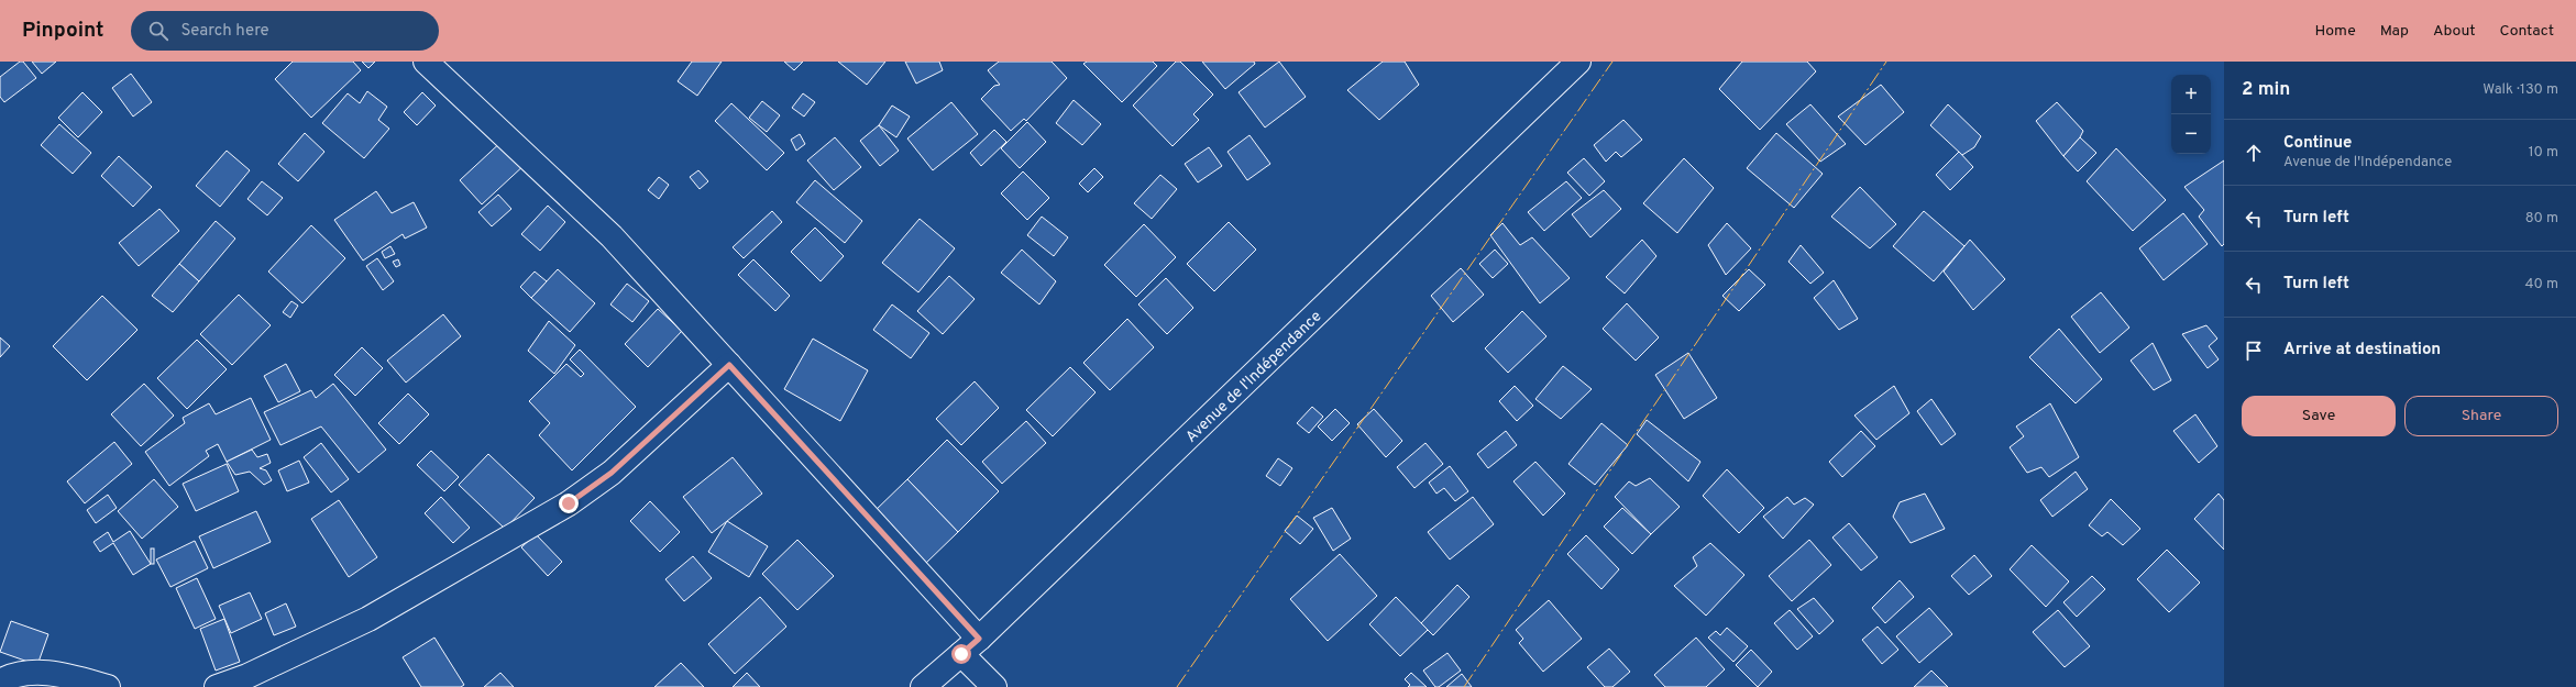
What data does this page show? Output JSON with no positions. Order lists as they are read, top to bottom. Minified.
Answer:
{"streets":{"street":["Avenue de l'Indépendance"]},"page":{"header":"Pinpoint","search":"Search here","nav":["Home","Map","About","Contact"],"heading":["2 min","Walk · 130 m"],"map_buttons":["+","−"],"list":[["Continue","Avenue de l'Indépendance","10 m"],["Turn left","80 m"],["Turn left","40 m"],"Arrive at destination"],"buttons":["Save","Share"]}}
